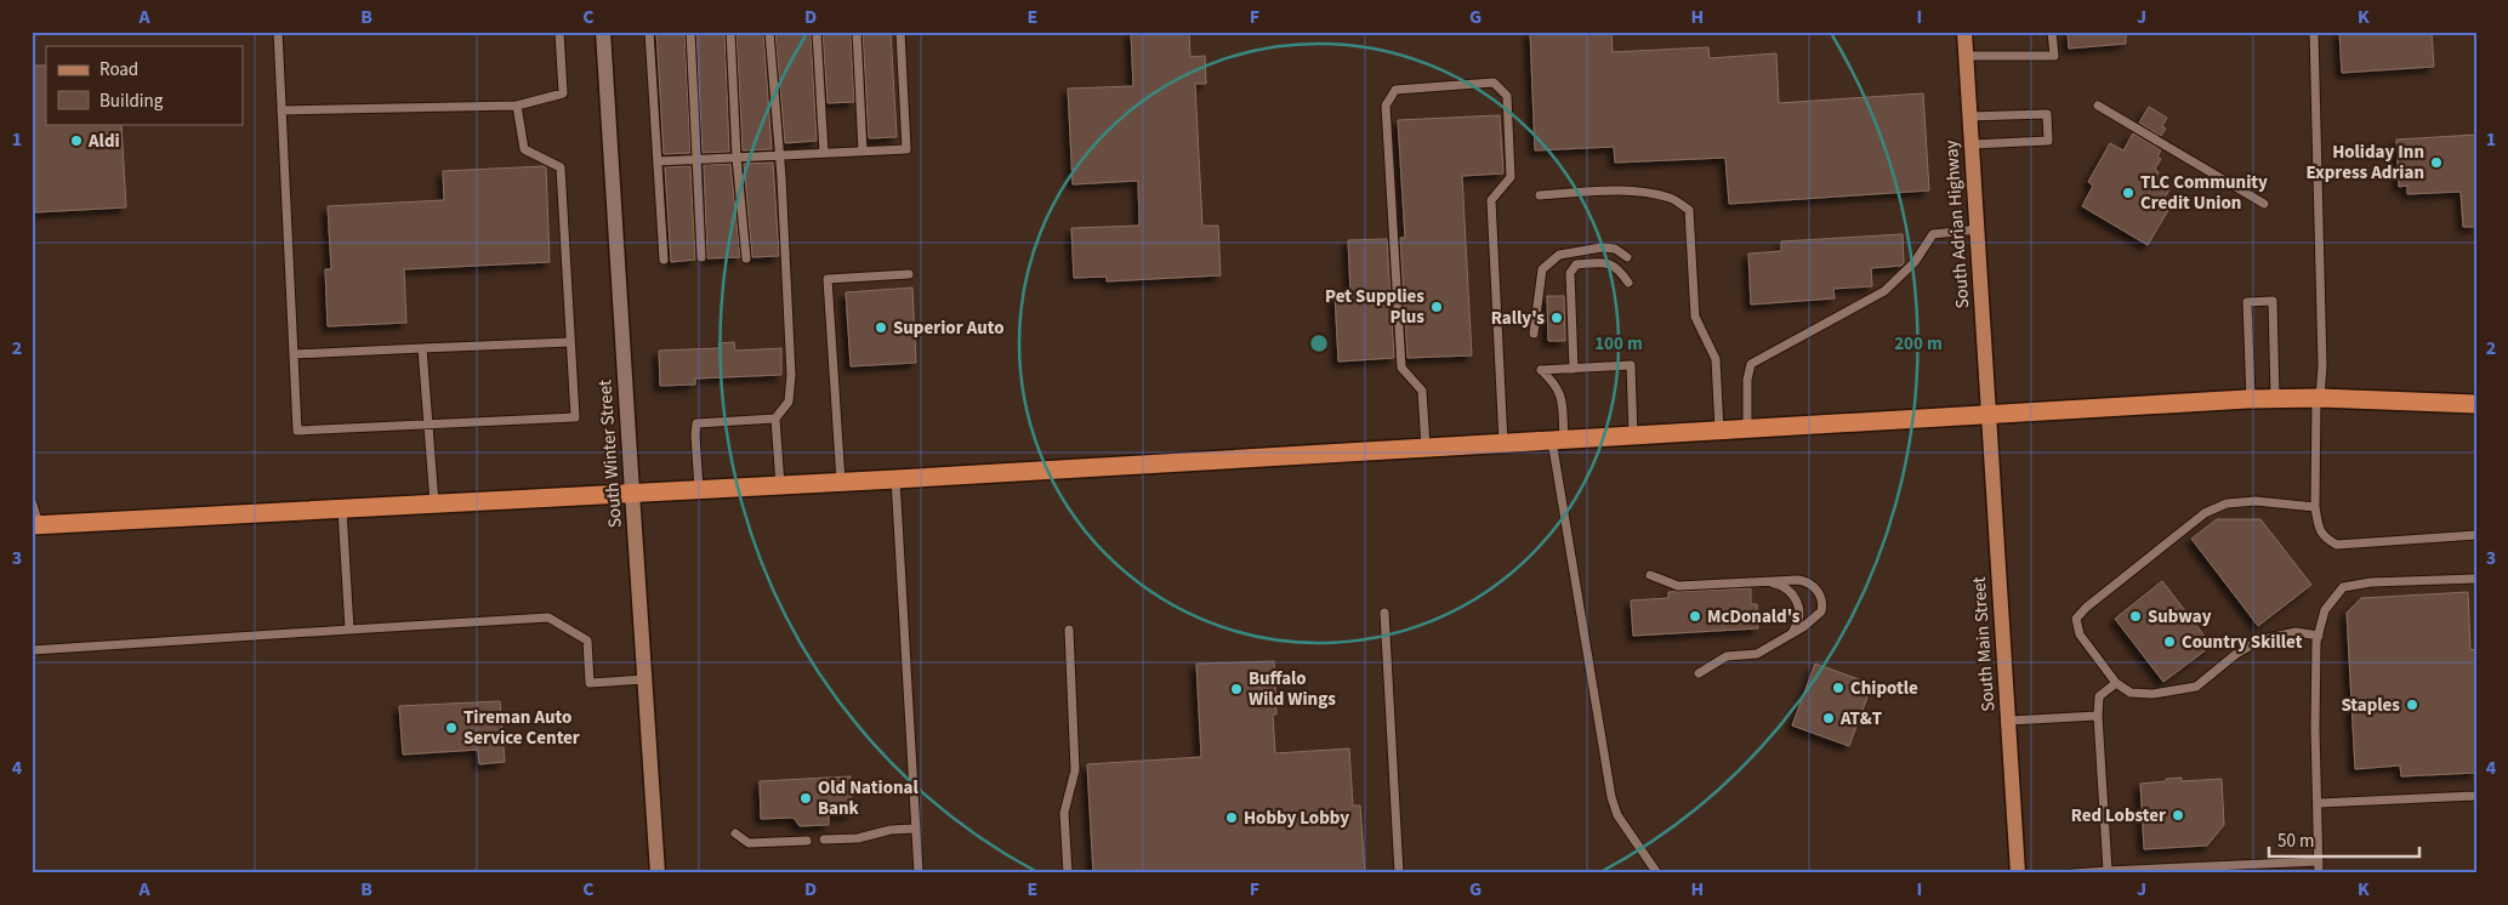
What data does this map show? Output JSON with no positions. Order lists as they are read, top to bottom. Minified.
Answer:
{"streets":{"main road":["South Adrian Highway","South Main Street"],"street":["South Winter Street"]},"crossings":[["South Adrian Highway","South Main Street"]],"places":["Aldi","Holiday Inn Express Adrian","TLC Community Credit Union","Pet Supplies Plus","Rally's","Superior Auto","McDonald's","Subway","Country Skillet","Chipotle","Buffalo Wild Wings","Staples","AT&T","Tireman Auto Service Center","Old National Bank","Red Lobster","Hobby Lobby"],"legend":["Road","Building"],"scale_bar":"50 m","grid":{"columns":["A","B","C","D","E","F","G","H","I","J","K"],"rows":["1","2","3","4"]},"rings":["100 m","200 m"]}
